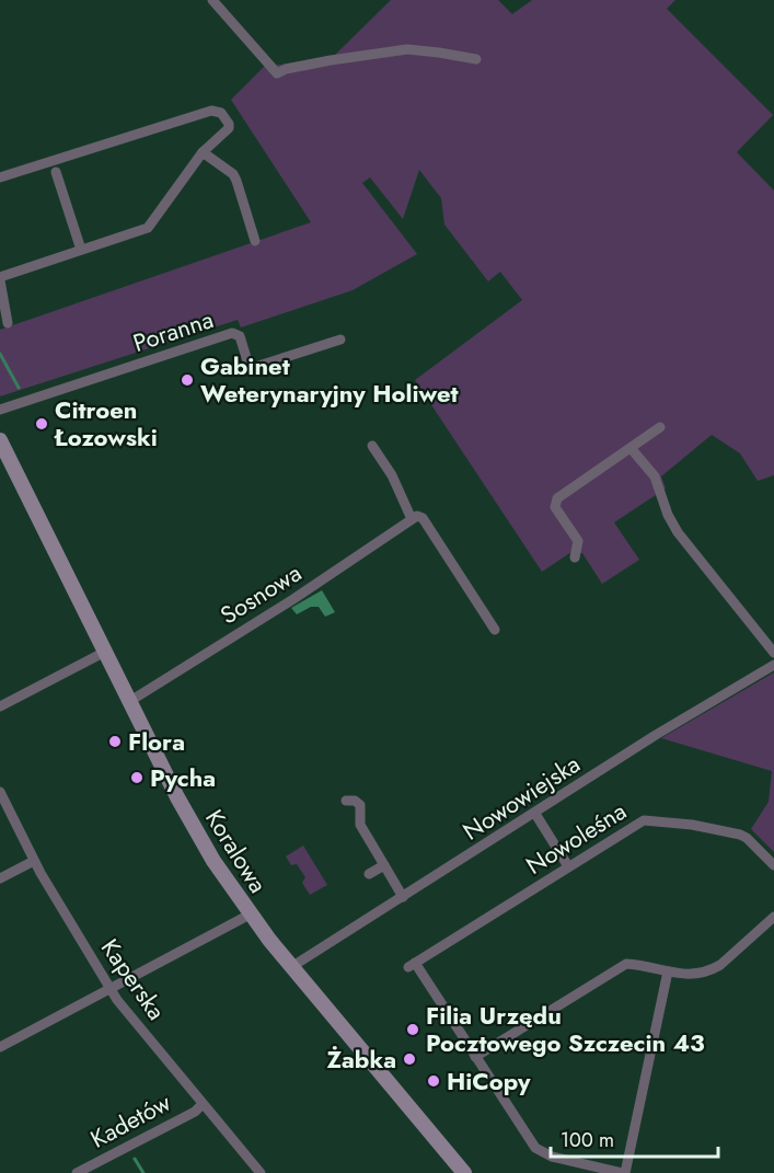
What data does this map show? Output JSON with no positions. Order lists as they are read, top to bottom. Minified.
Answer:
{"streets":{"street":["Poranna","Sosnowa","Nowowiejska","Nowoleśna","Koralowa","Kaperska","Kadetów"]},"crossings":[["Sosnowa","Koralowa"],["Nowowiejska","Koralowa"],["Kaperska","Kadetów"]],"places":["Gabinet Weterynaryjny Holiwet","Citroen Łozowski","Flora","Pycha","Filia Urzędu Pocztowego Szczecin 43","Żabka","HiCopy"],"scale_bar":"100 m"}
